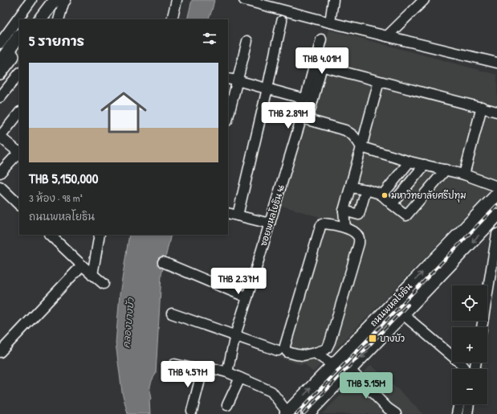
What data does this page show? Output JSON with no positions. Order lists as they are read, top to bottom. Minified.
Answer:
{"streets":{"main road":["ถนนพหลโยธิน"],"street":["ซอยพหลโยธิน 46"]},"water":["คลองบางบัว"],"places":{"other":["มหาวิทยาลัยศรีปทุม"],"transit":["บางบัว"]},"page":{"heading":"5 รายการ","price":["THB 4.01M","THB 2.89M","THB 2.37M","THB 4.57M","THB 5.15M"],"list":[{"name":"THB 5,150,000","note":"3 ห้อง · 98 m² · ถนนพหลโยธิน"}],"map_buttons":["+","−"]}}
